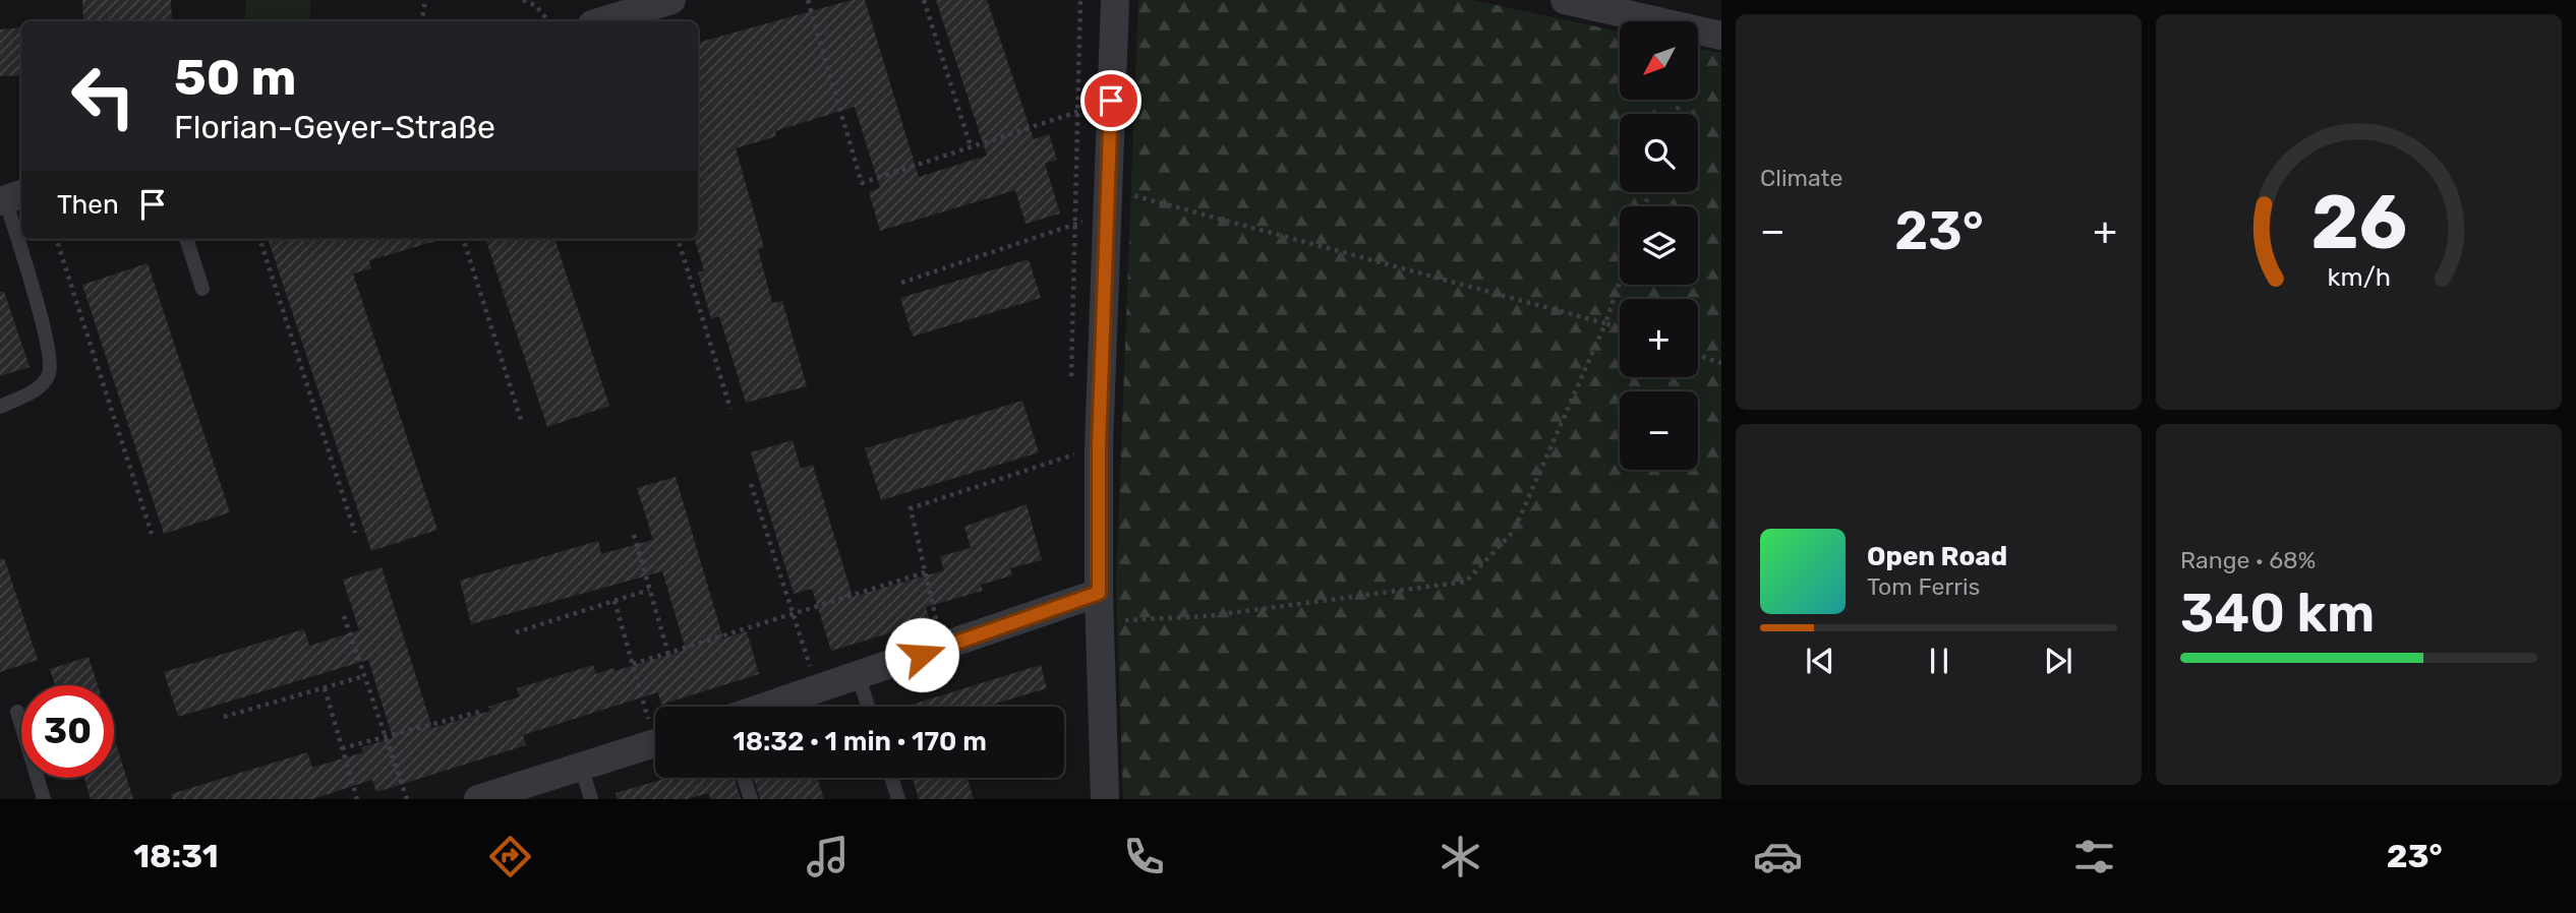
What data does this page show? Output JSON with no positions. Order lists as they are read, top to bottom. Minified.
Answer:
{"north":"bottom left","page":{"tile":["Climate",["Range · 68%","340 km"]],"map_buttons":["+","−"],"turn":["50 m","Florian-Geyer-Straße"],"then":"Then","heat":["−","23°","+"],"song":["Open Road","Tom Ferris"],"limit":"30","trip":"18:32 · 1 min · 170 m","tabs":["18:31","23°"],"gauge":["26","km/h"]}}
